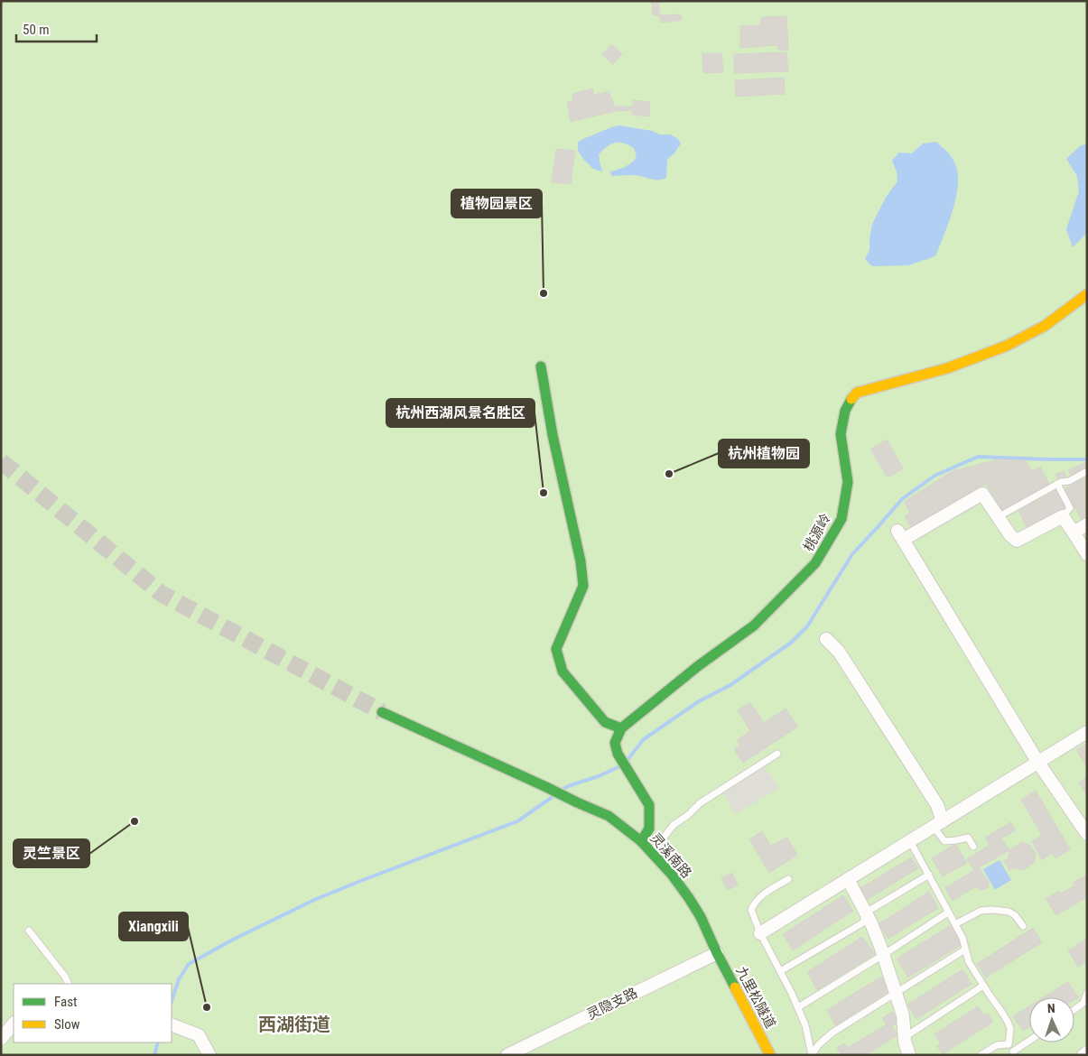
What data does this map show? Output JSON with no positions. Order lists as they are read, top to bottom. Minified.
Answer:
{"streets":{"street":["桃源岭","灵溪南路","九里松隧道","灵隐支路"]},"crossings":[["灵溪南路","九里松隧道"],["灵溪南路","灵隐支路"],["九里松隧道","灵隐支路"]],"districts":["西湖街道"],"places":["植物园景区","杭州植物园","杭州西湖风景名胜区","灵竺景区","Xiangxili"],"legend":["Fast","Slow"],"scale_bar":"50 m","north":"top"}
